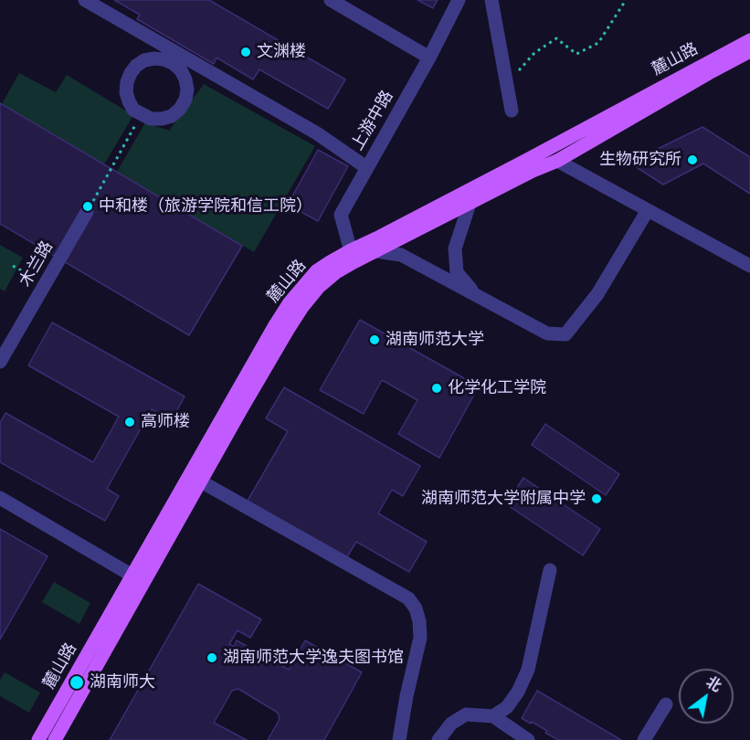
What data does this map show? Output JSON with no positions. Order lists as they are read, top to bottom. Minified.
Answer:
{"streets":{"main road":["麓山路"],"lane":["上游中路","木兰路"]},"crossings":[["麓山路","上游中路"]],"places":["文渊楼","生物研究所","中和楼（旅游学院和信工院）","湖南师范大学","化学化工学院","高师楼","湖南师范大学附属中学","湖南师范大学逸夫图书馆","湖南师大"],"north":"top right"}
